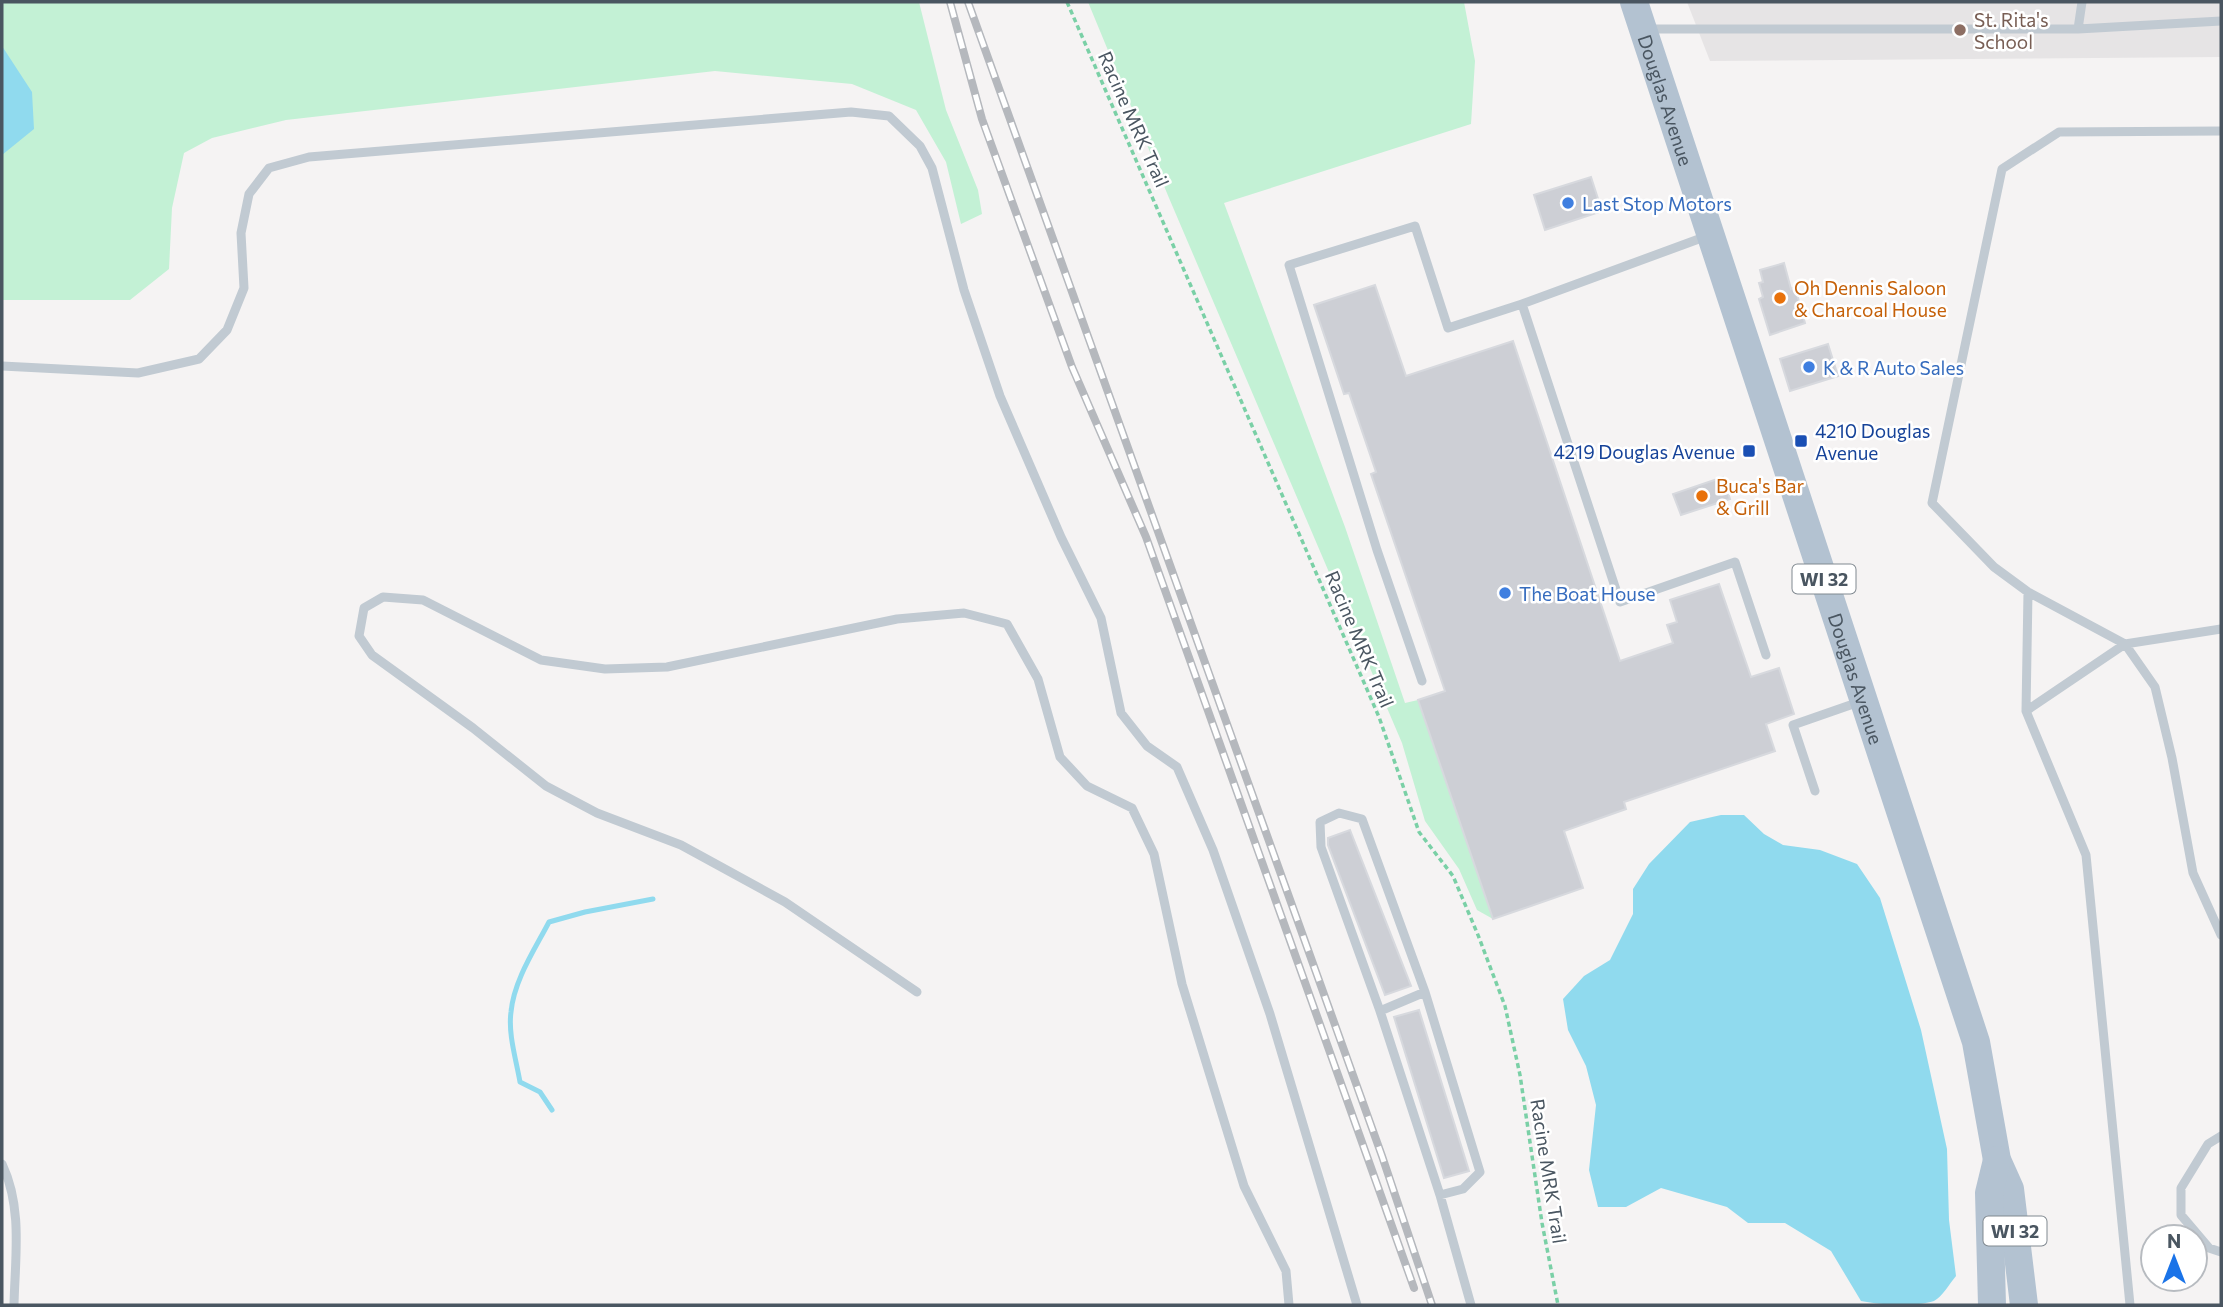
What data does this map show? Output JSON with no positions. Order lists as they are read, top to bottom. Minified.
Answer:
{"streets":{"main road":["Douglas Avenue","WI 32"],"path":["Racine MRK Trail"]},"places":{"other":["St. Rita's School","Last Stop Motors","Oh Dennis Saloon & Charcoal House","K & R Auto Sales","Buca's Bar & Grill","The Boat House"],"transit":["4210 Douglas Avenue","4219 Douglas Avenue"]},"north":"top"}
